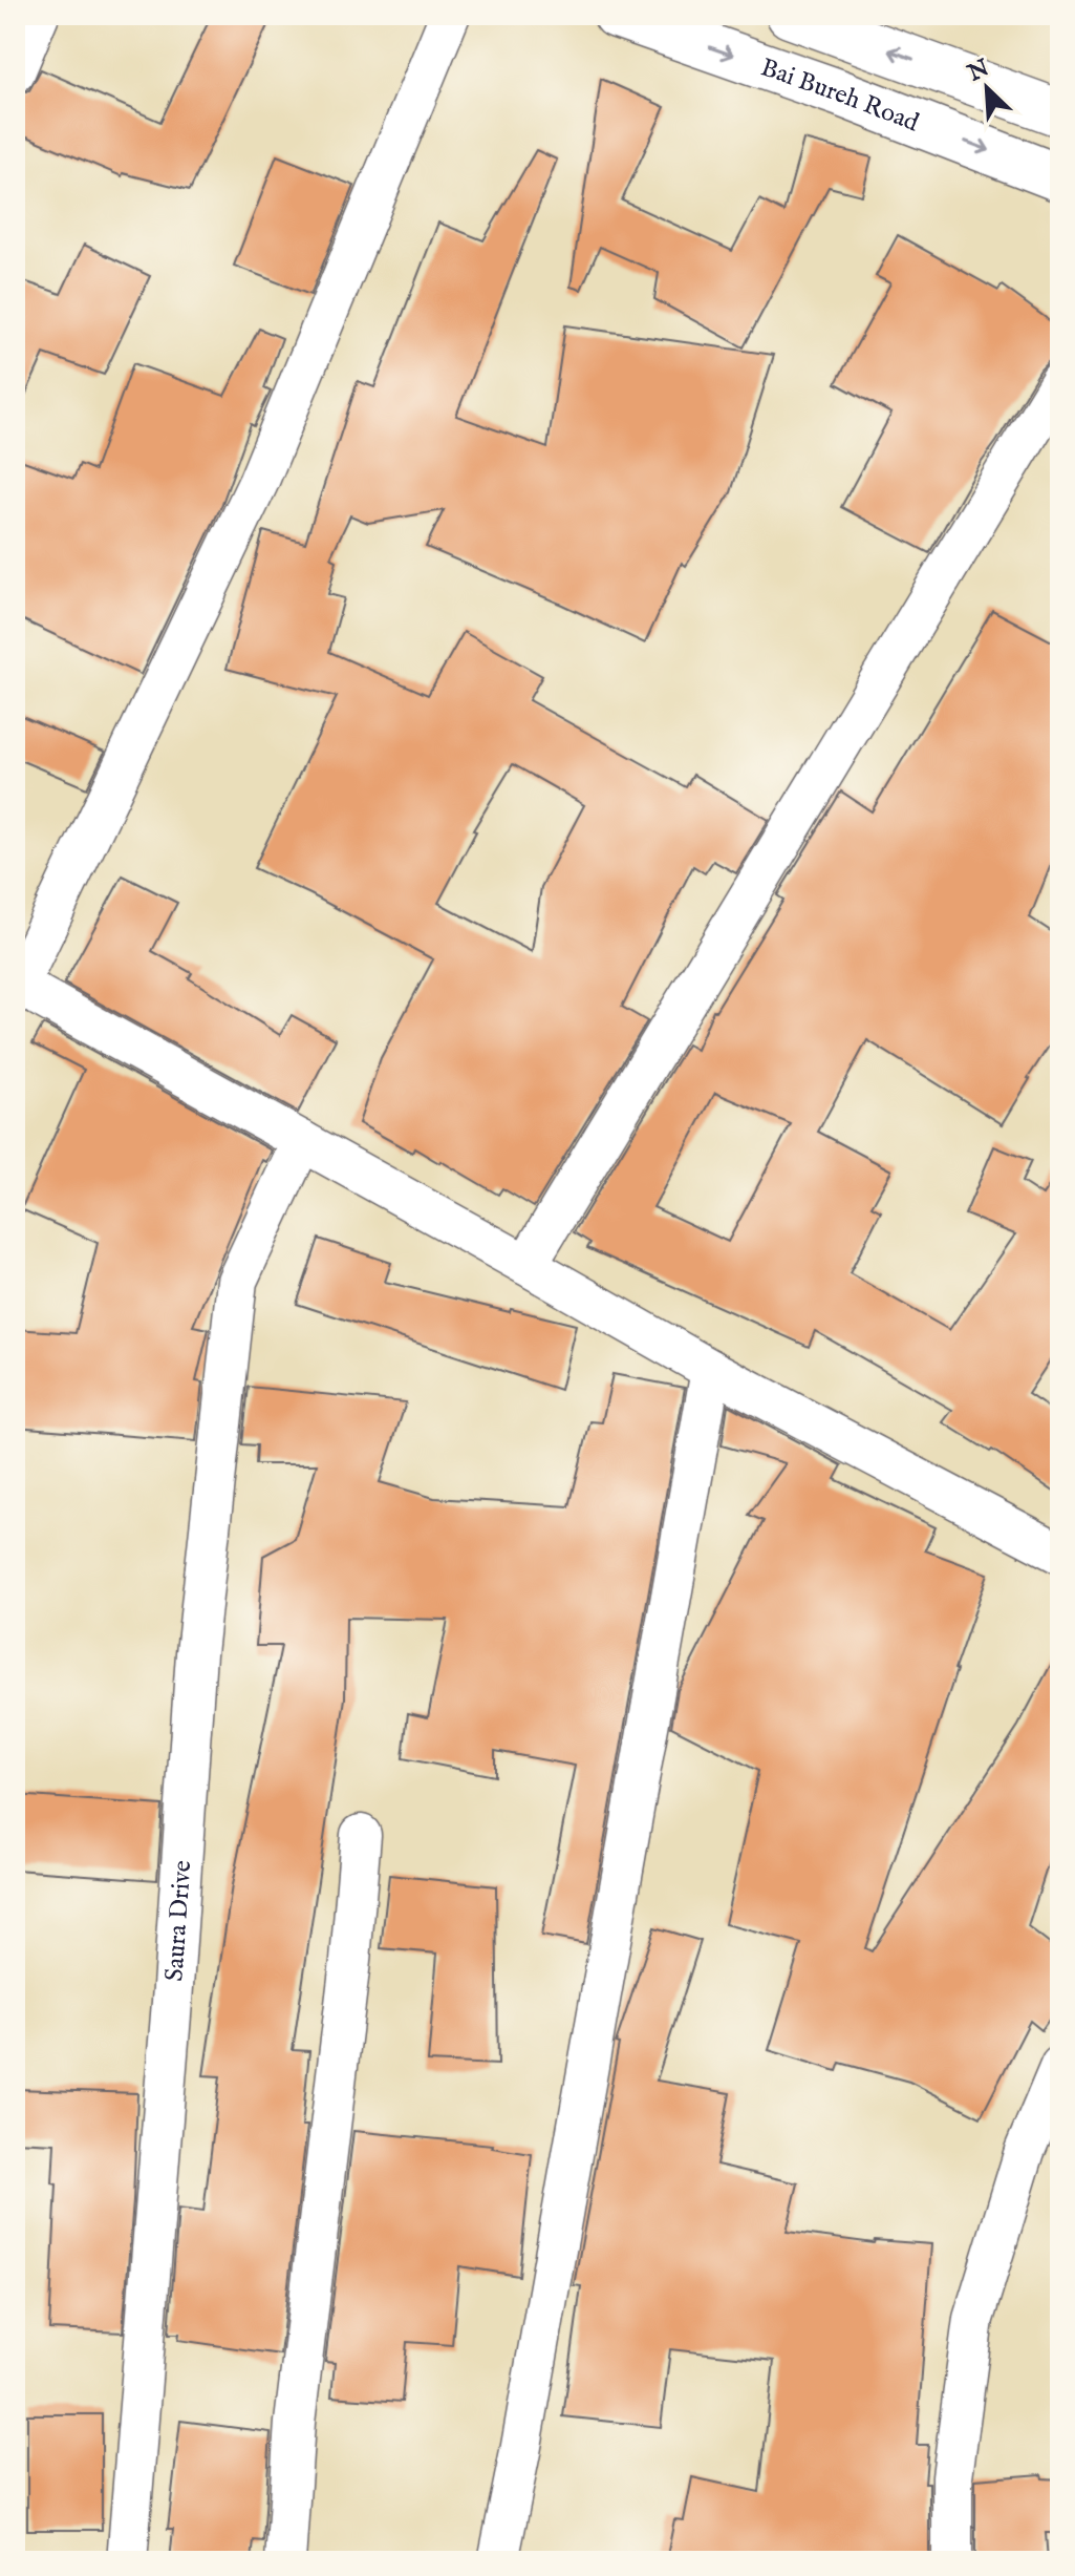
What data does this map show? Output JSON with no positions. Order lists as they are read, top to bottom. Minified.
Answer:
{"streets":{"highway":["Bai Bureh Road"],"street":["Saura Drive"]},"north":"top left"}
